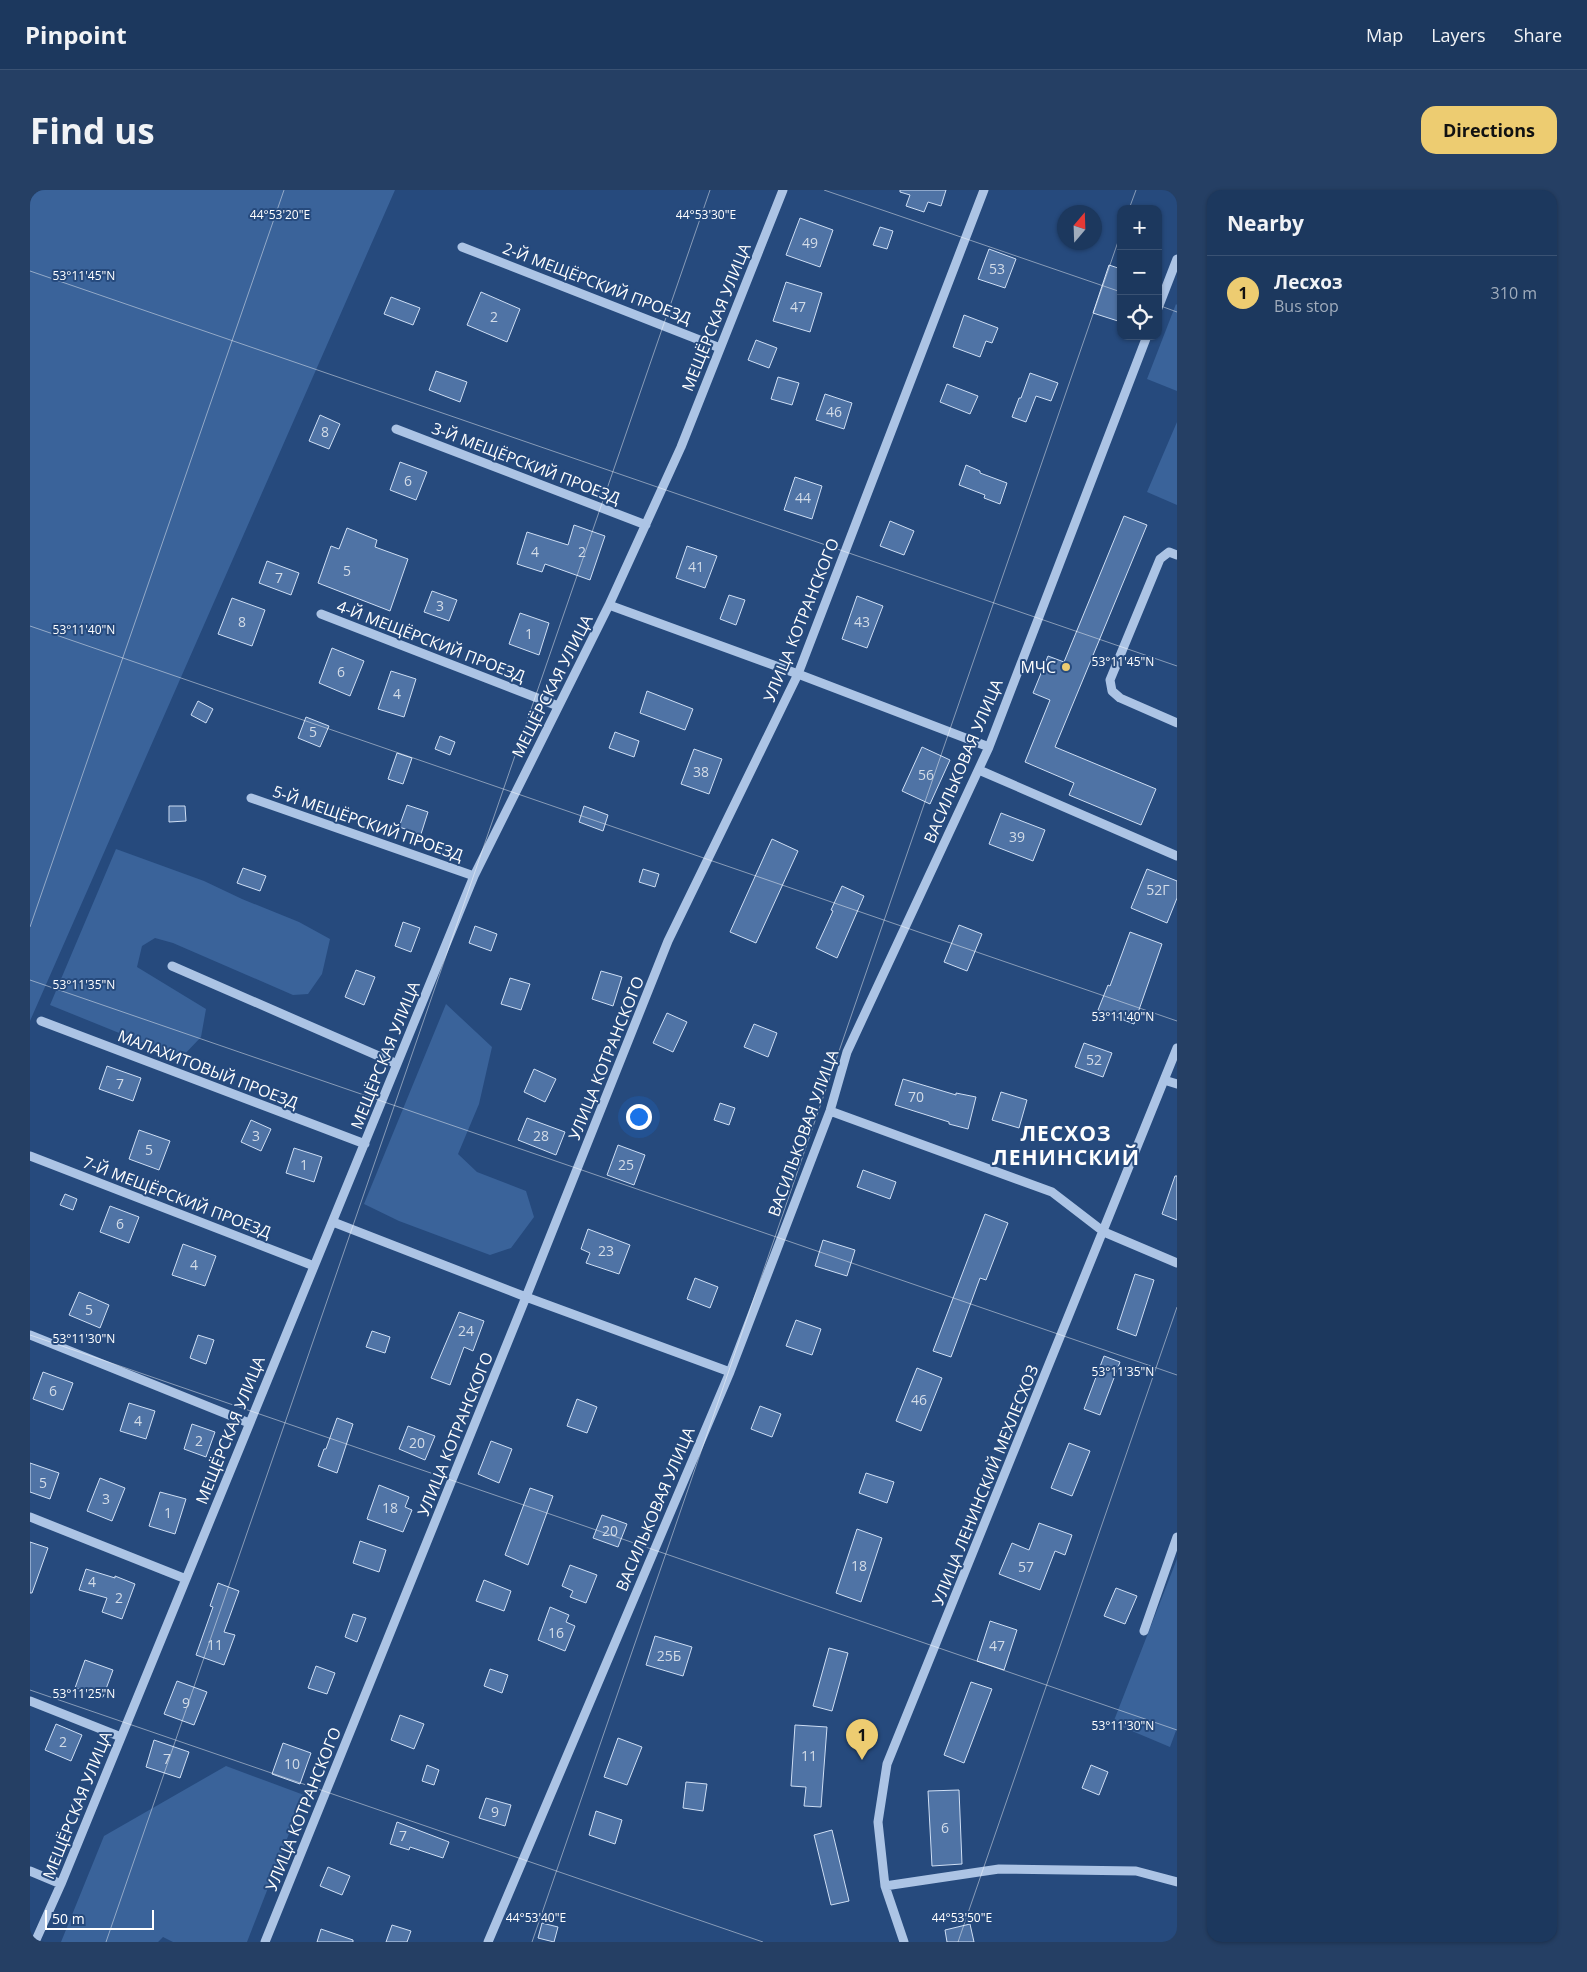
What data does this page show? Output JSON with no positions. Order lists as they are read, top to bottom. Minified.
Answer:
{"streets":{"street":["2-Й МЕЩЁРСКИЙ ПРОЕЗД","МЕЩЁРСКАЯ УЛИЦА","3-Й МЕЩЁРСКИЙ ПРОЕЗД","УЛИЦА КОТРАНСКОГО","4-Й МЕЩЁРСКИЙ ПРОЕЗД","ВАСИЛЬКОВАЯ УЛИЦА","5-Й МЕЩЁРСКИЙ ПРОЕЗД","МАЛАХИТОВЫЙ ПРОЕЗД","7-Й МЕЩЁРСКИЙ ПРОЕЗД","УЛИЦА ЛЕНИНСКИЙ МЕХЛЕСХОЗ"]},"crossings":[["2-Й МЕЩЁРСКИЙ ПРОЕЗД","МЕЩЁРСКАЯ УЛИЦА"],["МЕЩЁРСКАЯ УЛИЦА","3-Й МЕЩЁРСКИЙ ПРОЕЗД"],["МЕЩЁРСКАЯ УЛИЦА","4-Й МЕЩЁРСКИЙ ПРОЕЗД"],["МЕЩЁРСКАЯ УЛИЦА","5-Й МЕЩЁРСКИЙ ПРОЕЗД"],["МЕЩЁРСКАЯ УЛИЦА","МАЛАХИТОВЫЙ ПРОЕЗД"],["МЕЩЁРСКАЯ УЛИЦА","7-Й МЕЩЁРСКИЙ ПРОЕЗД"]],"districts":["ЛЕСХОЗ ЛЕНИНСКИЙ"],"places":["МЧС"],"house_numbers":["49","53","47","2","46","8","6","44","4","2","41","5","7","3","8","43","1","6","4","5","38","56","39","52Г","52","7","70","3","28","5","1","25","6","23","4","5","24","6","46","4","2","20","5","3","18","1","20","18","57","4","2","16","11","47","25Б","9","2","11","7","10","9","6","7"],"scale_bar":"50 m","north":"top","page":{"header":"Pinpoint","nav":["Map","Layers","Share"],"buttons":"Directions","title":"Find us","heading":"Nearby","map_buttons":["+","−"],"list":[{"mark":"1","name":"Лесхоз","note":"Bus stop","value":"310 m"}],"pins":"1","scale":"50 m"},"coordinates":["44°53'30\"E","44°53'20\"E","53°11'45\"N","53°11'40\"N","53°11'35\"N","53°11'30\"N","53°11'25\"N","44°53'40\"E","44°53'50\"E"]}
